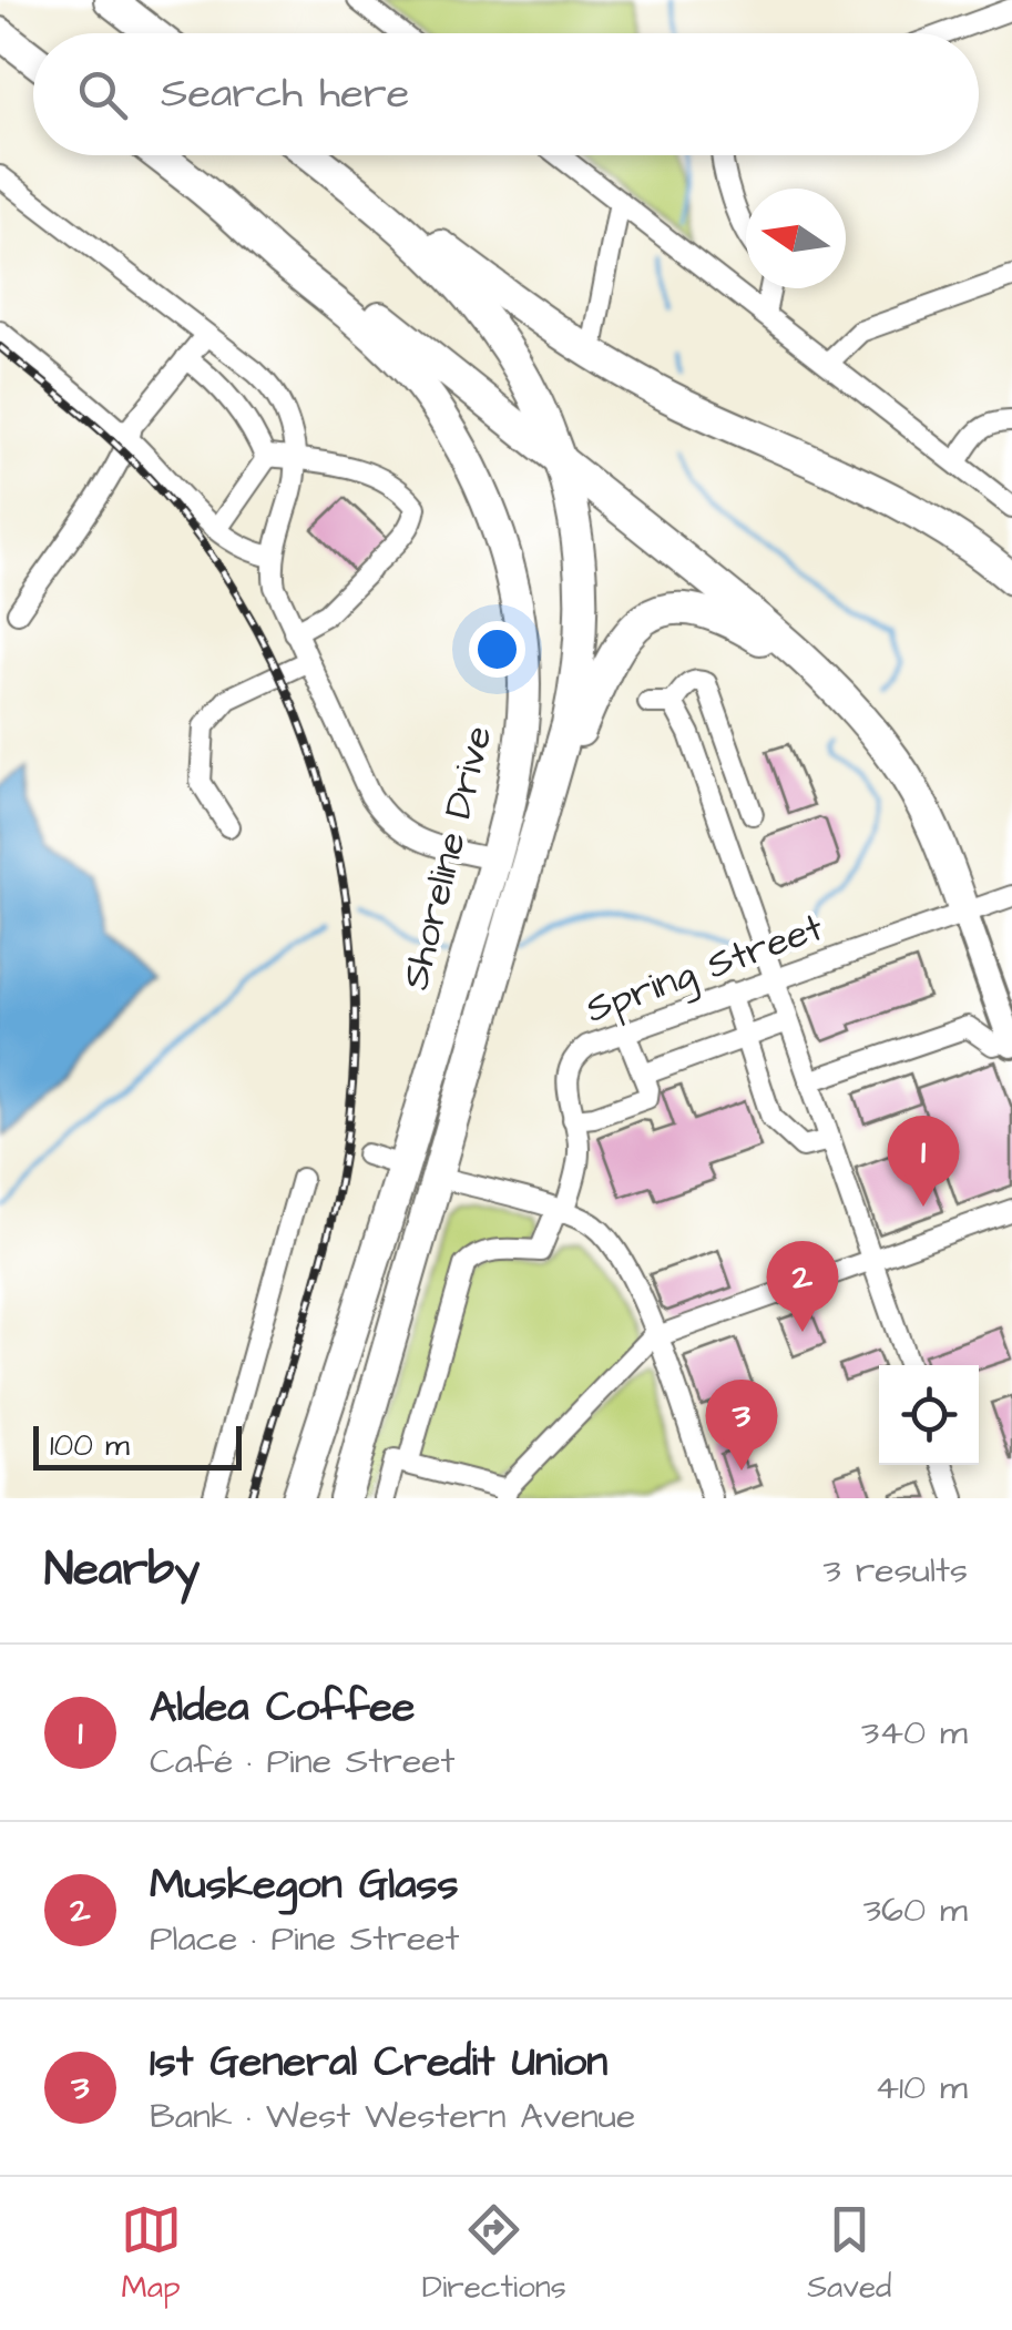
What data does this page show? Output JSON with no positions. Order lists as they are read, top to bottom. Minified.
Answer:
{"streets":{"highway":["Shoreline Drive"],"street":["Spring Street"]},"scale_bar":"100 m","north":"left","page":{"search":"Search here","pins":["1","2","3"],"scale":"100 m","heading":["Nearby","3 results"],"list":[{"mark":"1","name":"Aldea Coffee","note":"Café · Pine Street","value":"340 m"},{"mark":"2","name":"Muskegon Glass","note":"Place · Pine Street","value":"360 m"},{"mark":"3","name":"1st General Credit Union","note":"Bank · West Western Avenue","value":"410 m"}],"nav":["Map","Directions","Saved"]}}
